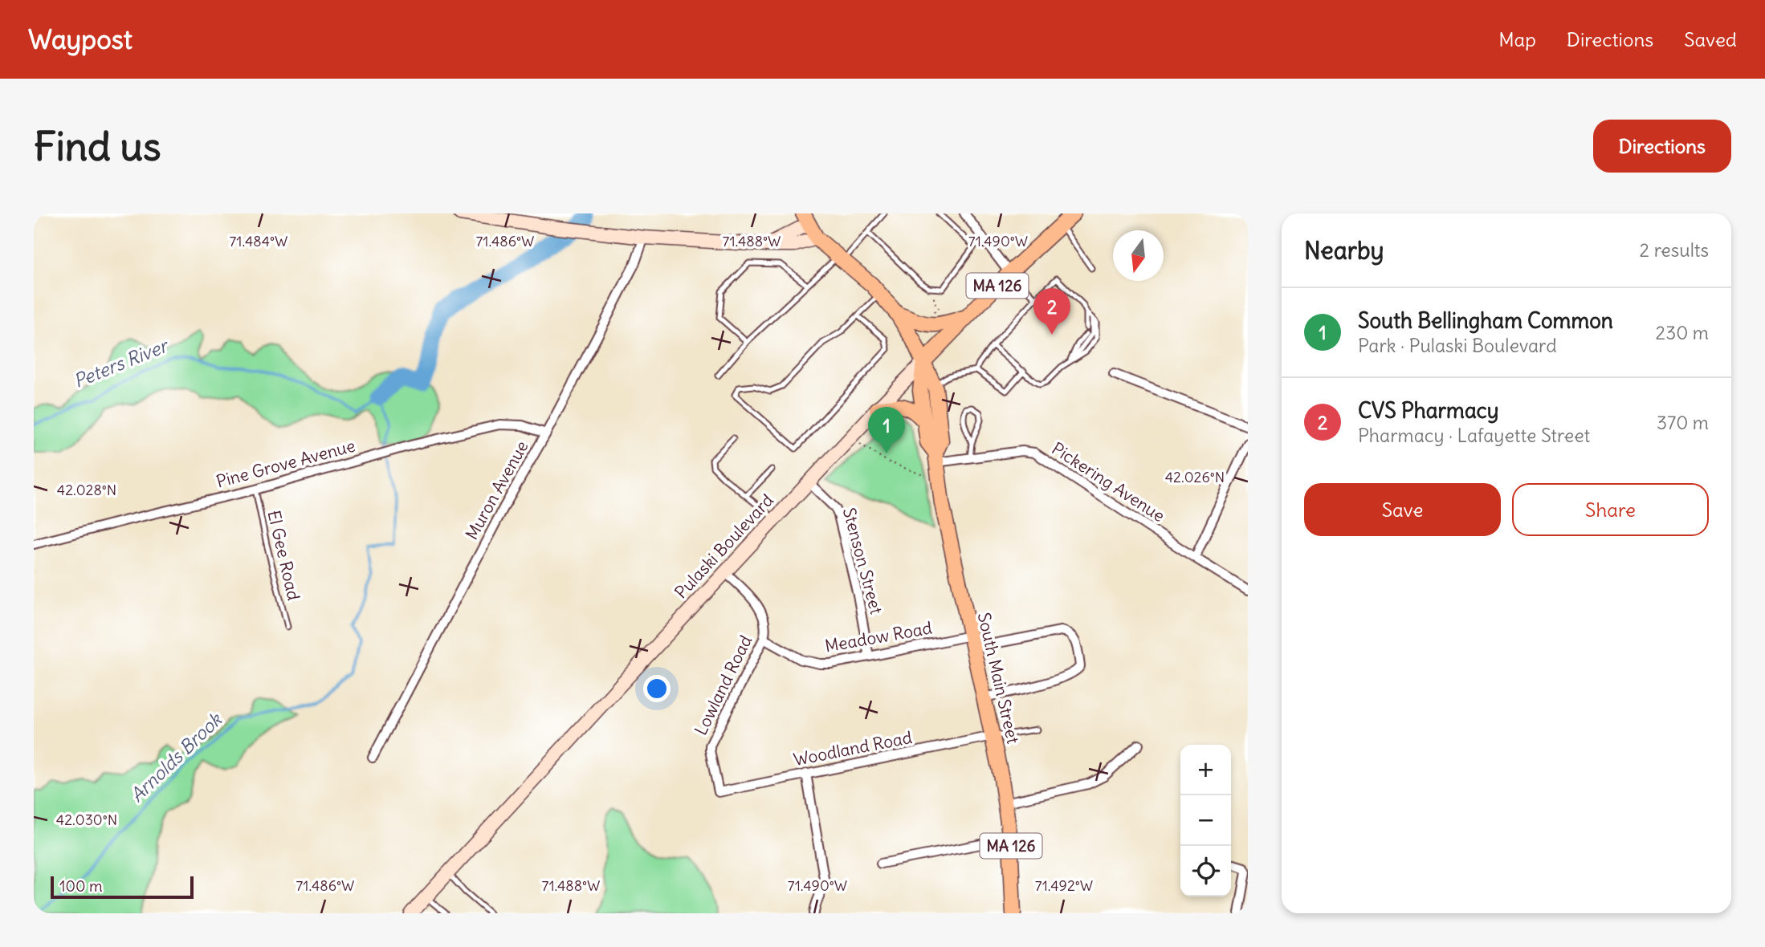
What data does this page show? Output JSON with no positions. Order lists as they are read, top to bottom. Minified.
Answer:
{"streets":{"main road":["MA 126","Pulaski Boulevard","South Main Street"],"street":["Pine Grove Avenue","Pickering Avenue","Muron Avenue","Stenson Street","Meadow Road","Lowland Road","Woodland Road"],"lane":["El Gee Road"]},"crossings":[["Pine Grove Avenue","Muron Avenue"],["Pine Grove Avenue","El Gee Road"],["Pickering Avenue","South Main Street"],["Pulaski Boulevard","Stenson Street"],["Pulaski Boulevard","South Main Street"],["Pulaski Boulevard","Lowland Road"],["Stenson Street","Meadow Road"],["Meadow Road","South Main Street"],["Meadow Road","Lowland Road"],["South Main Street","Woodland Road"],["Lowland Road","Woodland Road"]],"water":["Peters River","Arnolds Brook"],"scale_bar":"100 m","north":"bottom","page":{"header":"Waypost","nav":["Map","Directions","Saved"],"buttons":["Directions",["Save","Share"]],"title":"Find us","heading":["Nearby","2 results"],"list":[{"mark":"1","name":"South Bellingham Common","note":"Park · Pulaski Boulevard","value":"230 m"},{"mark":"2","name":"CVS Pharmacy","note":"Pharmacy · Lafayette Street","value":"370 m"}],"pins":["2","1"],"map_buttons":["+","−"],"scale":"100 m"},"coordinates":["71.484°W","71.486°W","71.488°W","71.490°W","42.026°N","42.028°N","42.030°N","71.492°W"]}
